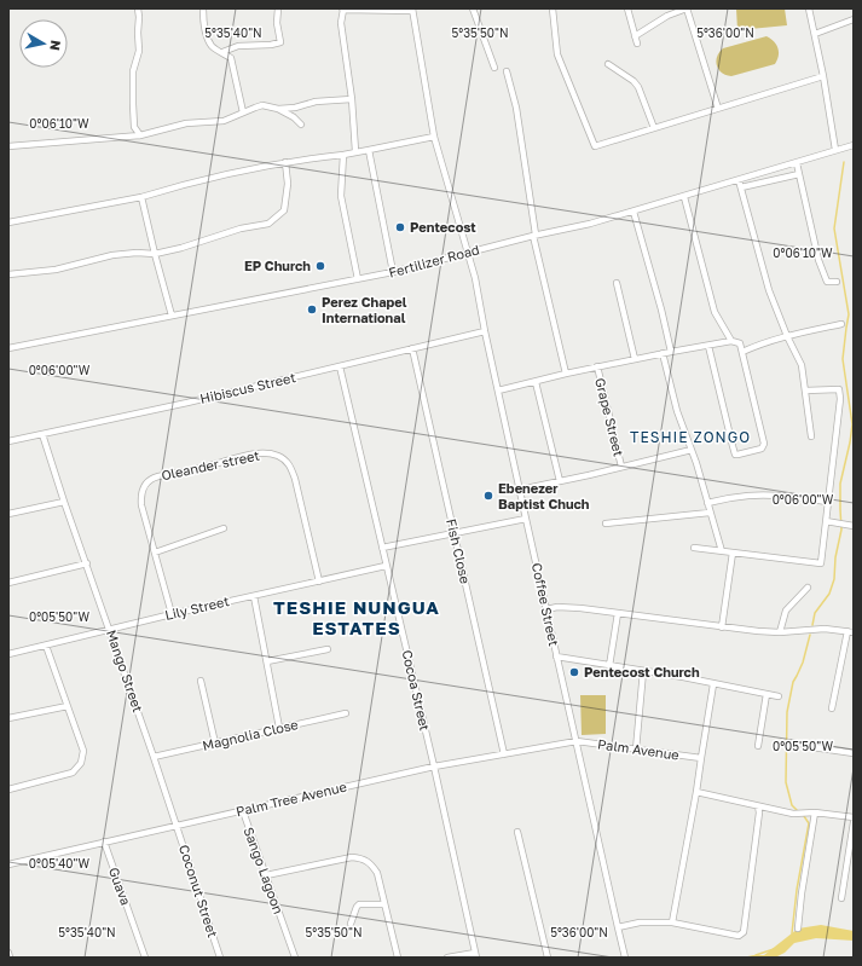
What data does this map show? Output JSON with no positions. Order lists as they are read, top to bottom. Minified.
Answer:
{"streets":{"street":["Fertilizer Road","Hibiscus Street","Grape Street","Oleander street","Fish Close","Coffee Street","Lily Street","Mango Street","Cocoa Street","Magnolia Close","Palm Avenue","Palm Tree Avenue","Sango Lagoon","Guava","Coconut Street"]},"crossings":[["Fertilizer Road","Coffee Street"],["Hibiscus Street","Fish Close"],["Hibiscus Street","Coffee Street"],["Hibiscus Street","Mango Street"],["Hibiscus Street","Cocoa Street"],["Oleander street","Lily Street"],["Fish Close","Palm Tree Avenue"],["Coffee Street","Palm Avenue"],["Coffee Street","Palm Tree Avenue"],["Lily Street","Mango Street"],["Lily Street","Cocoa Street"],["Mango Street","Magnolia Close"],["Mango Street","Palm Tree Avenue"],["Mango Street","Coconut Street"],["Cocoa Street","Palm Tree Avenue"],["Palm Avenue","Palm Tree Avenue"],["Palm Tree Avenue","Sango Lagoon"],["Palm Tree Avenue","Guava"],["Palm Tree Avenue","Coconut Street"]],"districts":["TESHIE ZONGO","TESHIE NUNGUA ESTATES"],"places":["Pentecost","EP Church","Perez Chapel International","Ebenezer Baptist Chuch","Pentecost Church"],"north":"right","coordinates":["5°35'40\"N","5°35'50\"N","5°36'00\"N","0°06'10\"W","0°06'00\"W","0°05'50\"W","0°05'40\"W"]}
